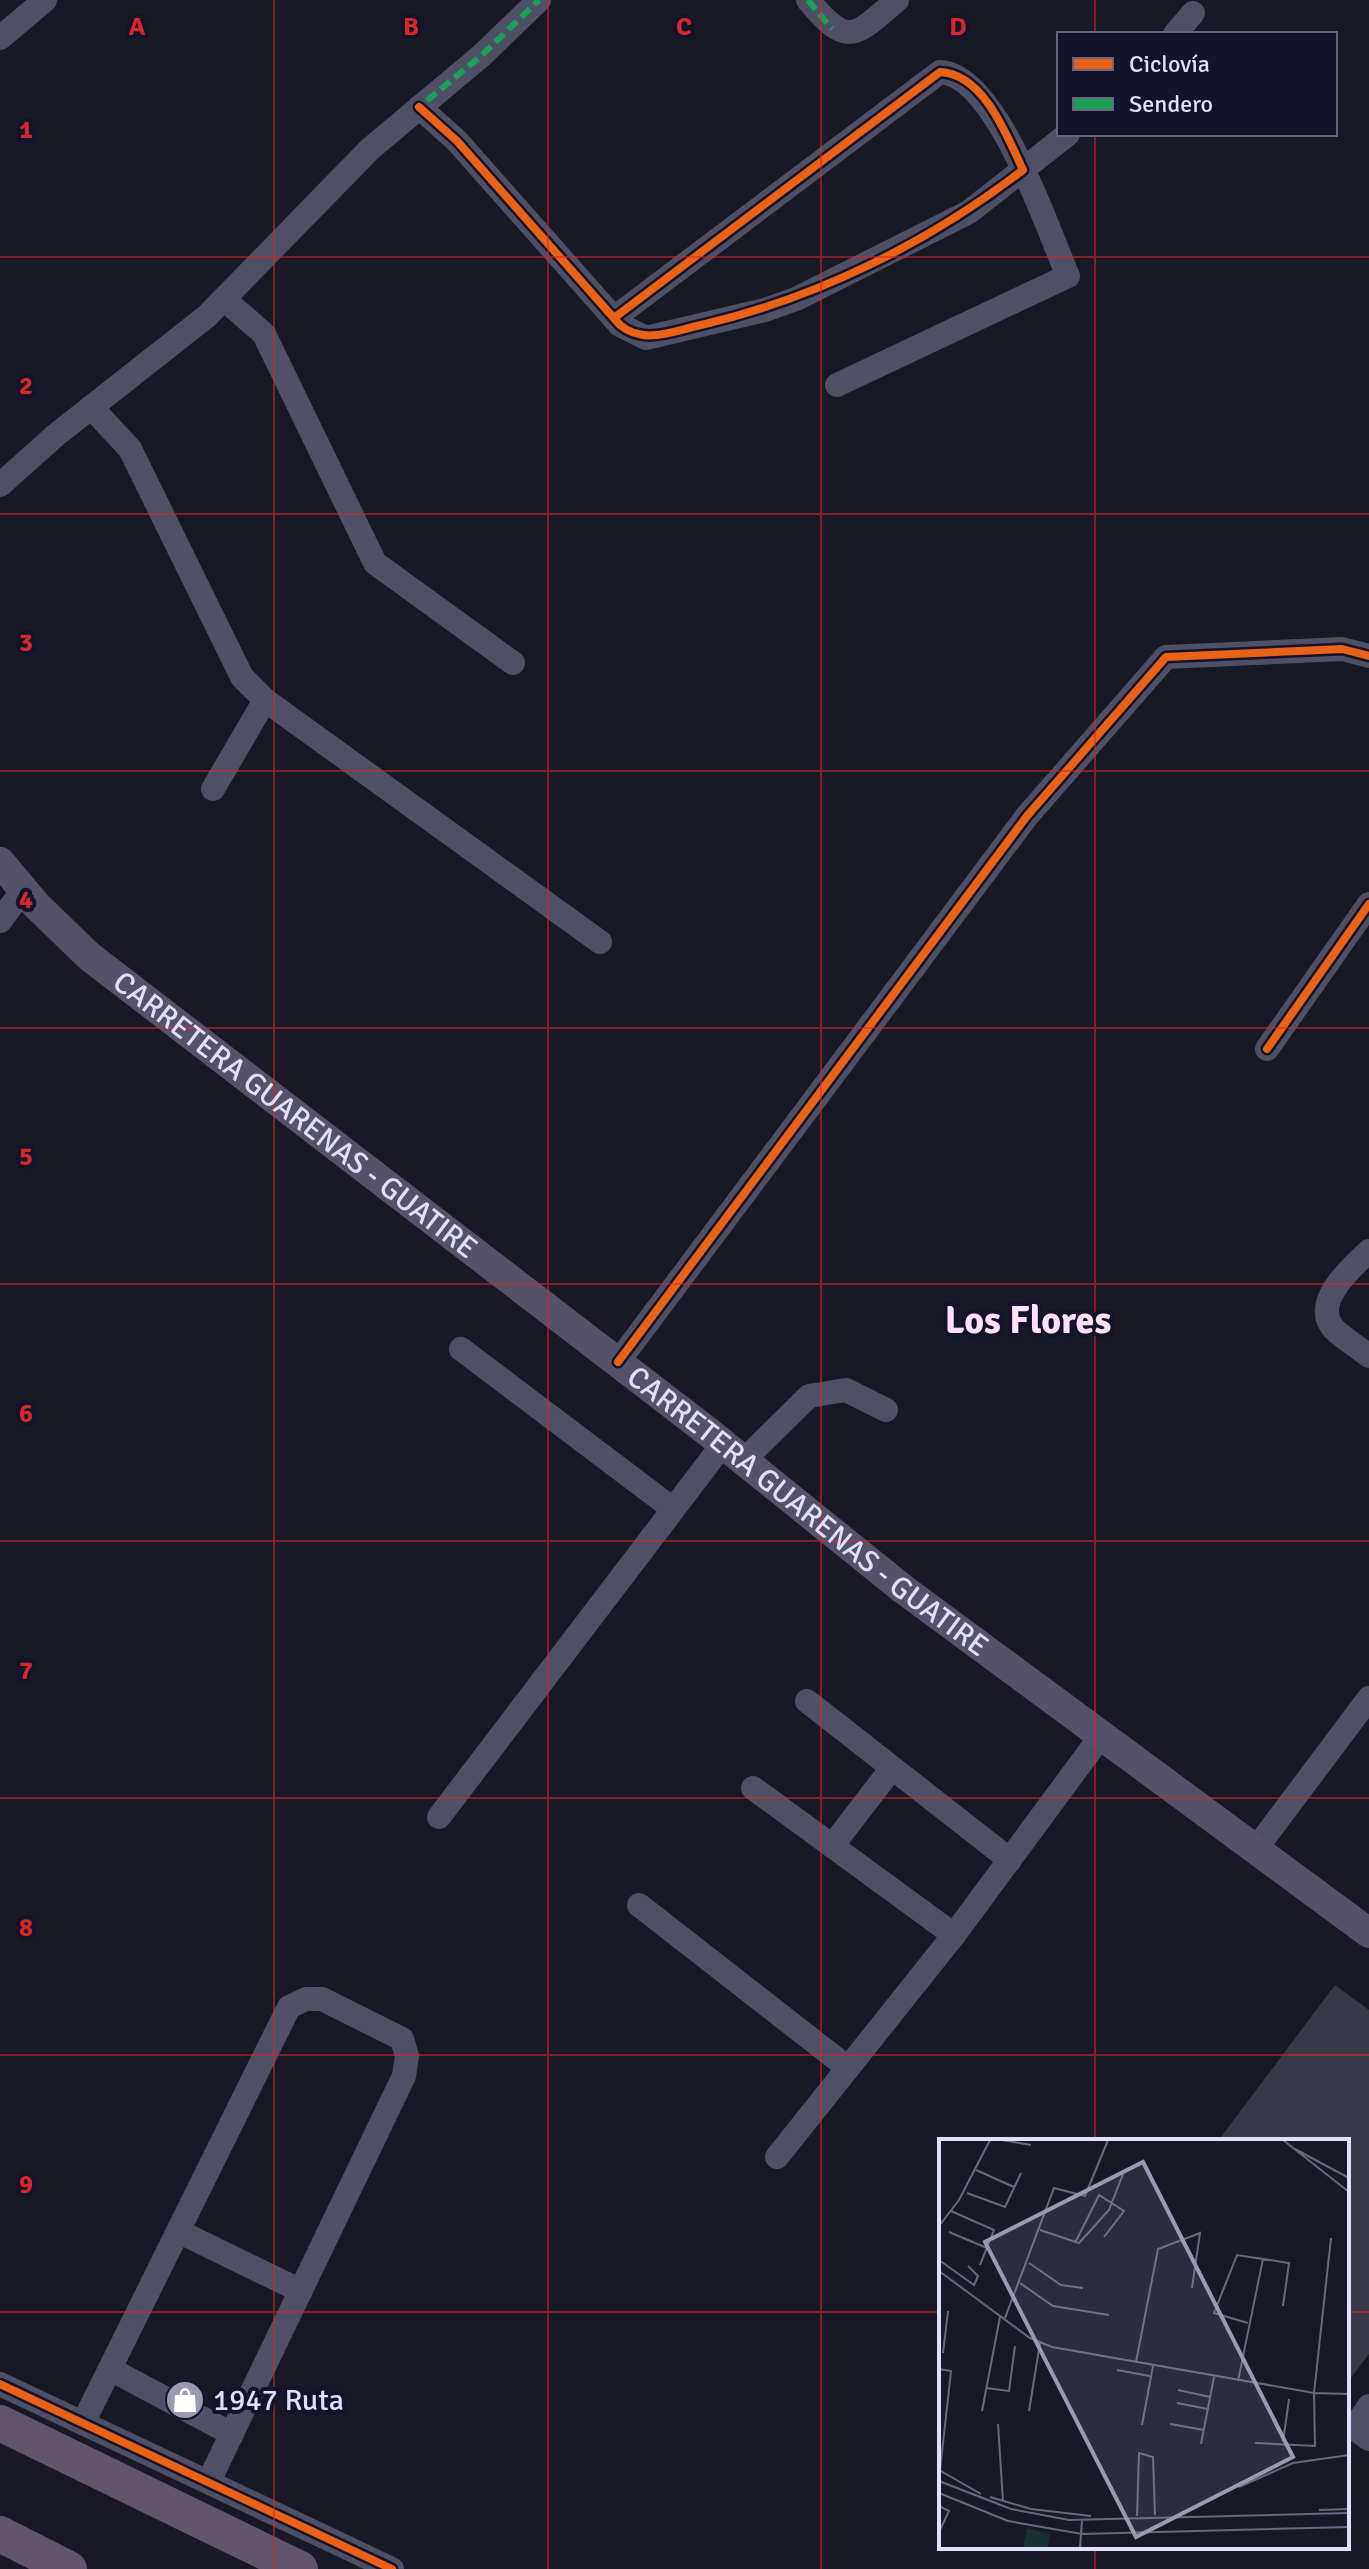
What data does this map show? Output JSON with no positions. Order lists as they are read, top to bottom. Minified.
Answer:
{"streets":{"main road":["CARRETERA GUARENAS - GUATIRE"]},"districts":["Los Flores"],"places":{"shop":["1947 Ruta"]},"legend":["Ciclovía","Sendero"],"grid":{"columns":["A","B","C","D"],"rows":["1","2","3","4","5","6","7","8","9"]}}
